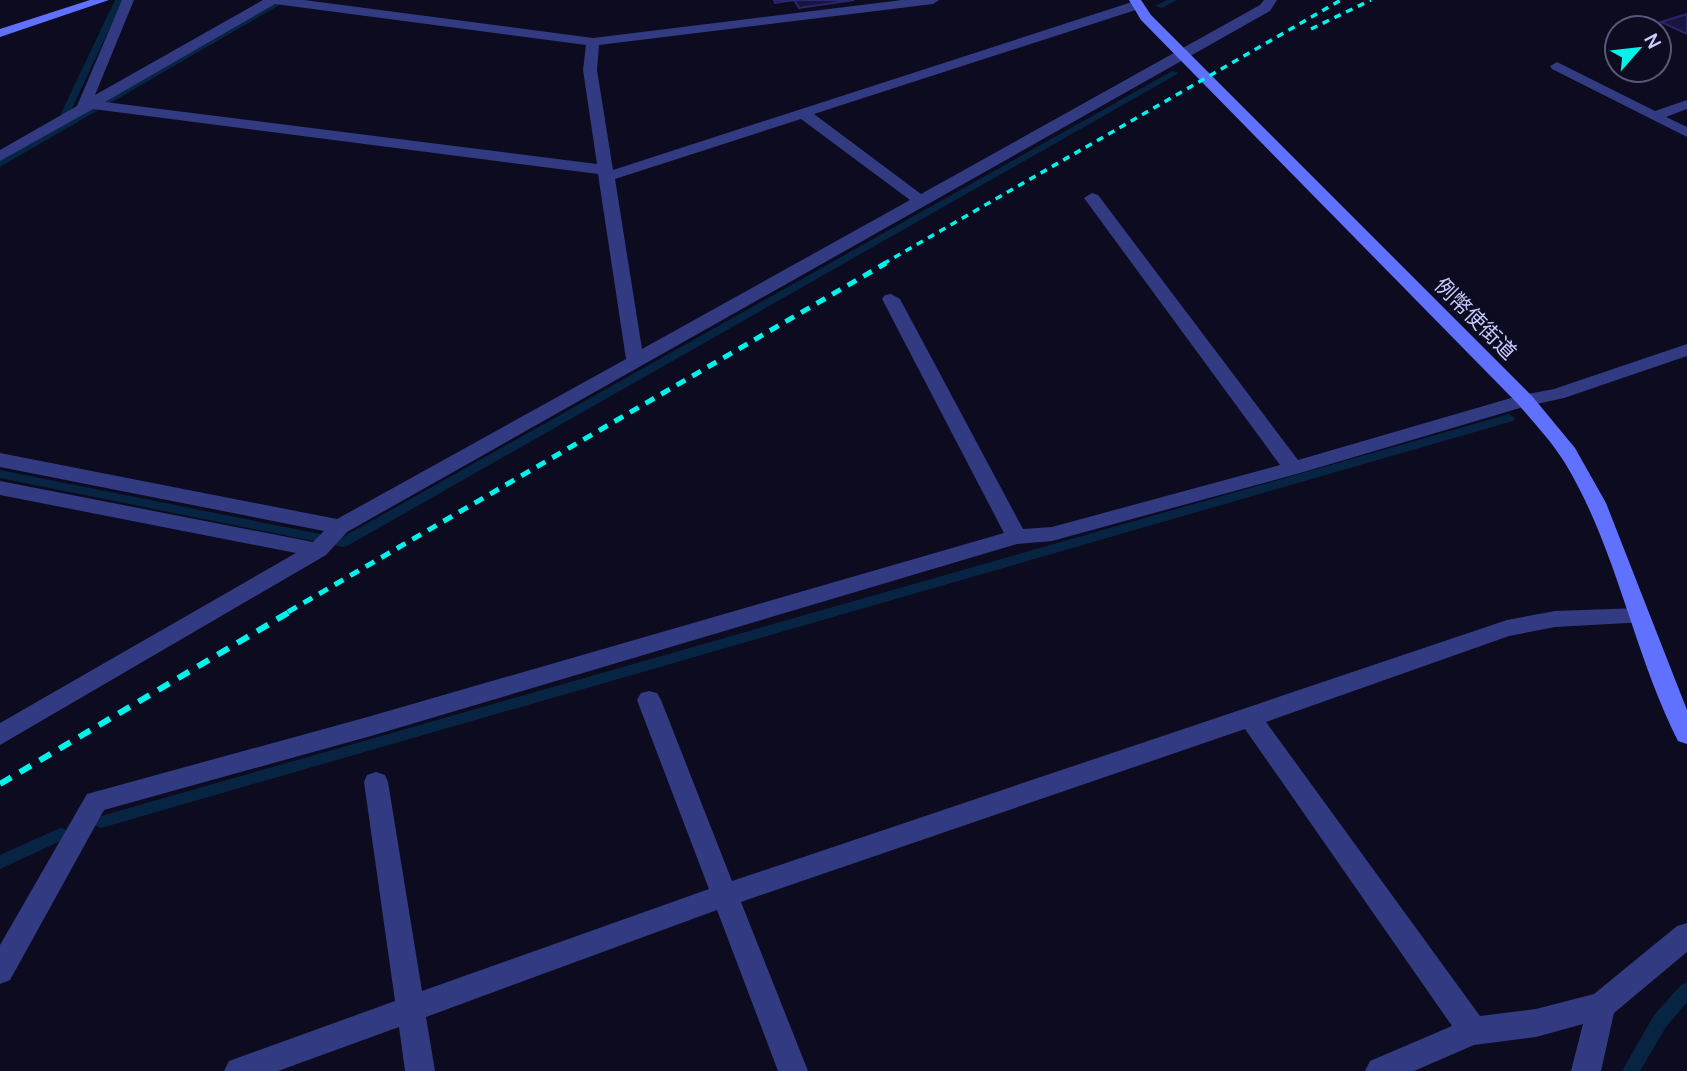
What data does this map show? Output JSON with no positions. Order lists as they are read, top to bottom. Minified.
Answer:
{"streets":{"main road":["例幣使街道"]},"north":"top right"}
